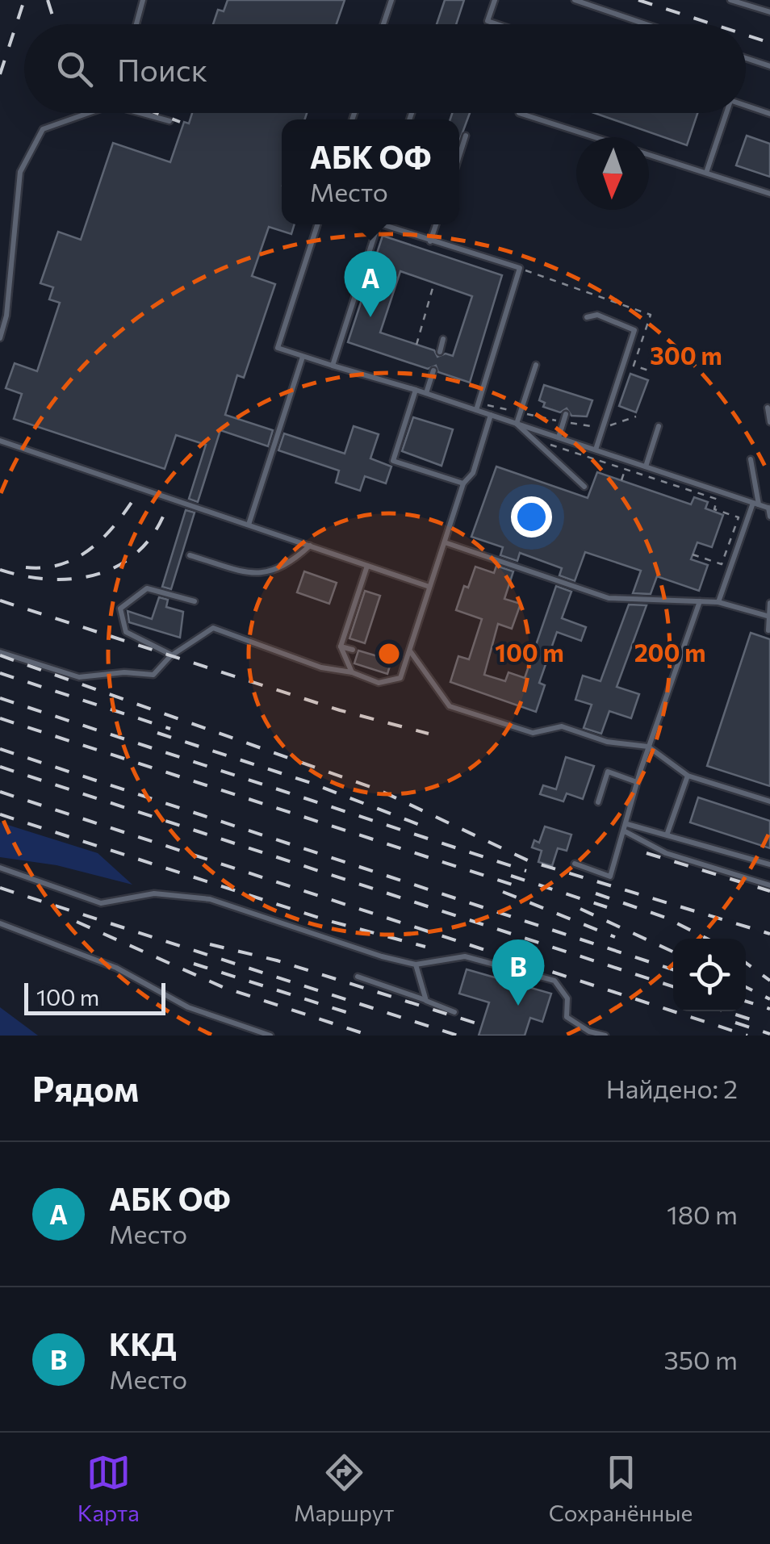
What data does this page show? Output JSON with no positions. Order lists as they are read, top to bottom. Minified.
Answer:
{"scale_bar":"100 m","north":"bottom","page":{"search":"Поиск","popup":["АБК ОФ","Место"],"pins":["A","B"],"scale":"100 m","heading":["Рядом","Найдено: 2"],"list":[{"mark":"A","name":"АБК ОФ","note":"Место","value":"180 m"},{"mark":"B","name":"ККД","note":"Место","value":"350 m"}],"nav":["Карта","Маршрут","Сохранённые"]},"rings":["300 m","100 m","200 m"]}
